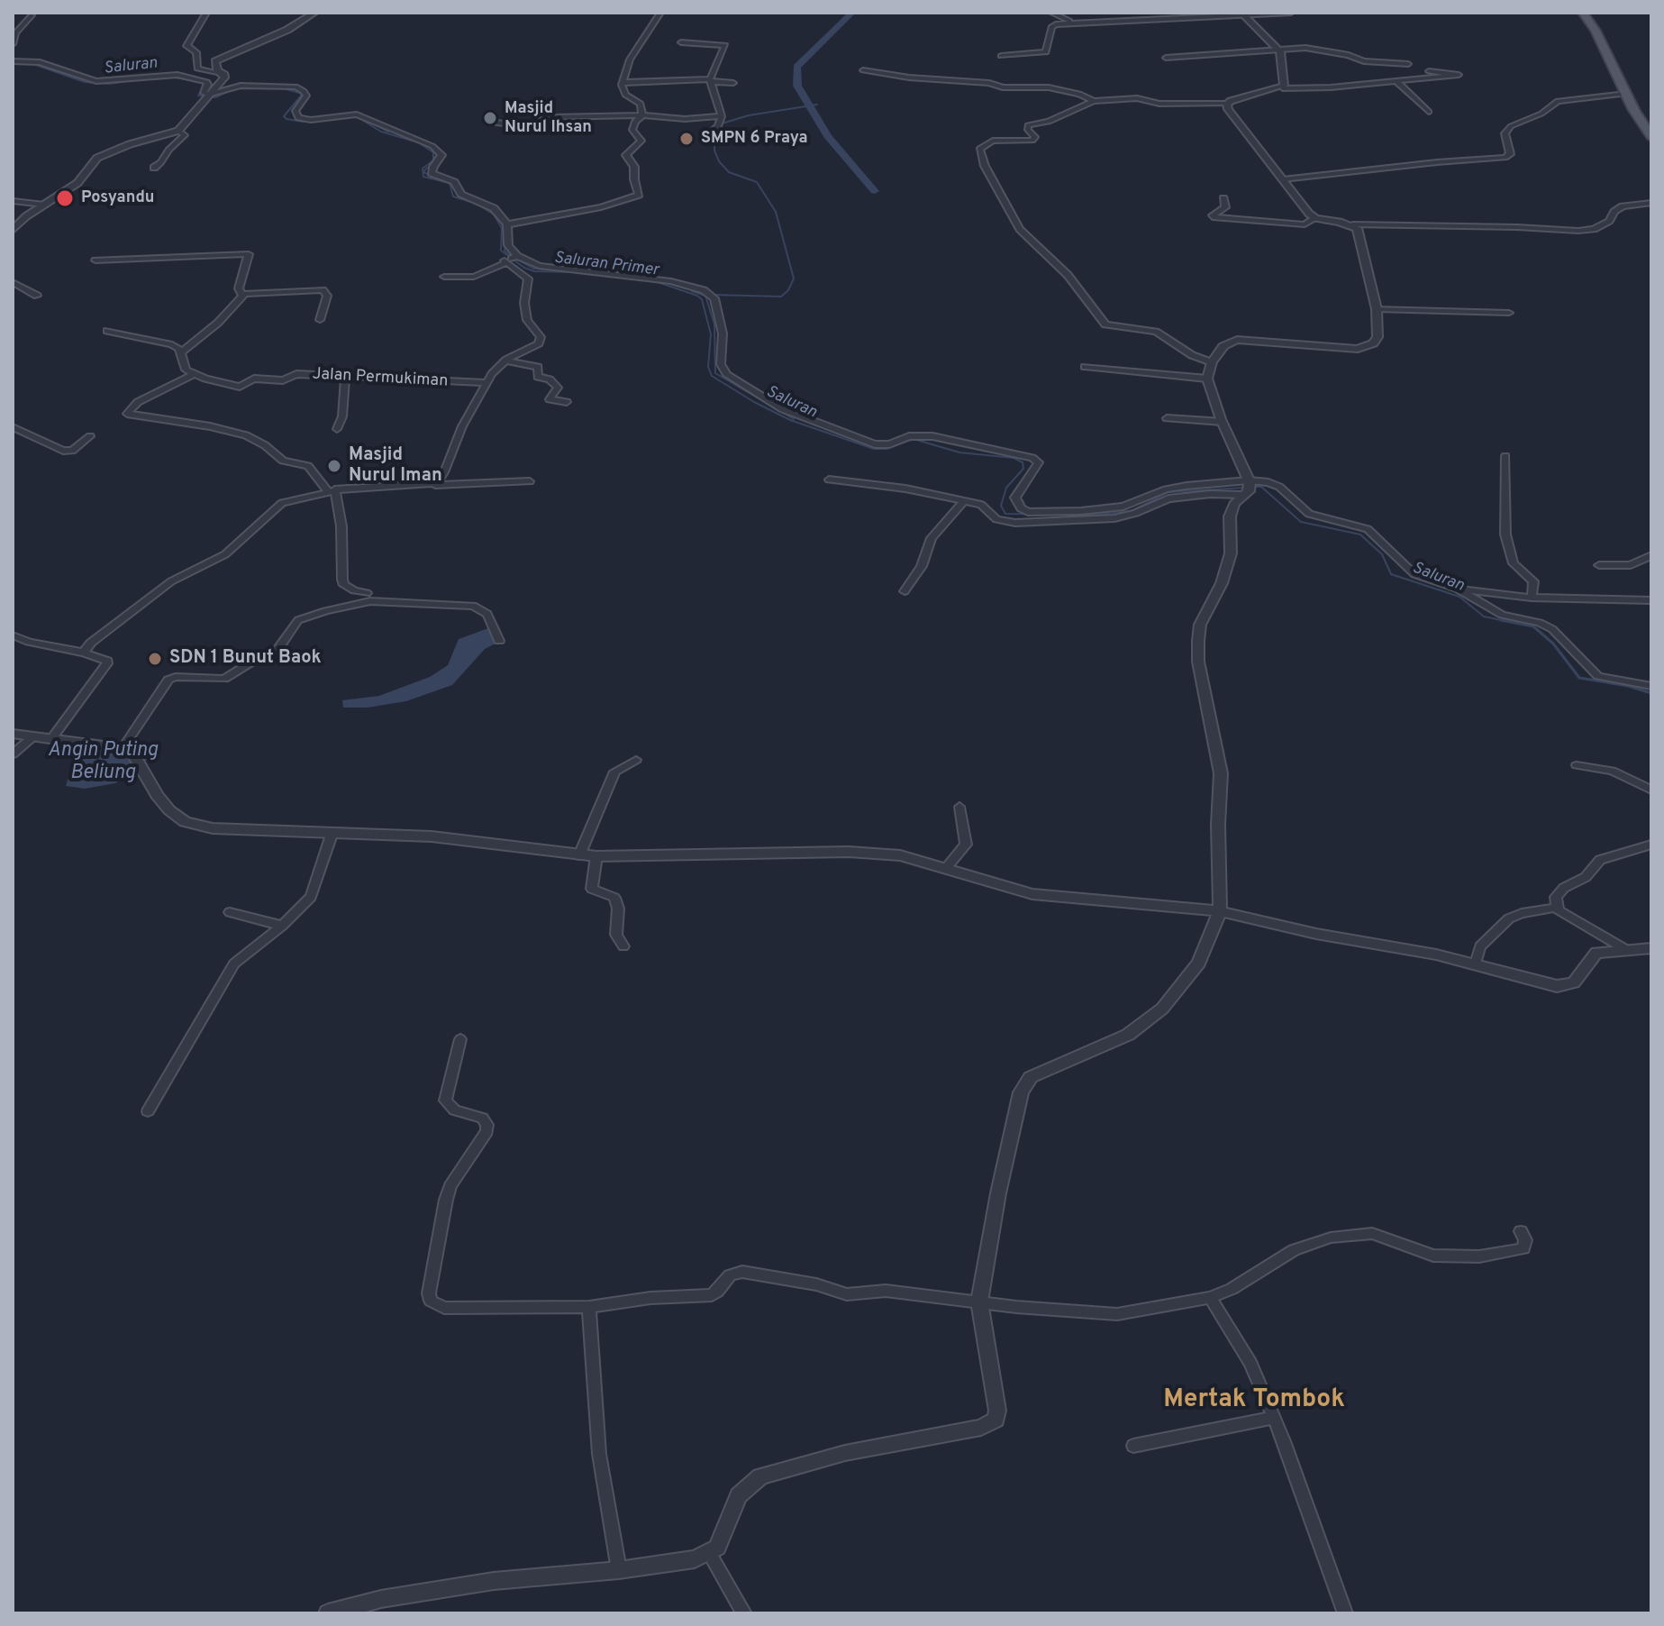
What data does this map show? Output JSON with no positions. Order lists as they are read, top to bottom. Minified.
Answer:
{"streets":{"street":["Jalan Permukiman"]},"districts":["Mertak Tombok"],"water":["Saluran","Saluran Primer","Angin Puting Beliung"],"places":["Masjid Nurul Ihsan","SMPN 6 Praya","Posyandu","Masjid Nurul Iman","SDN 1 Bunut Baok"]}
